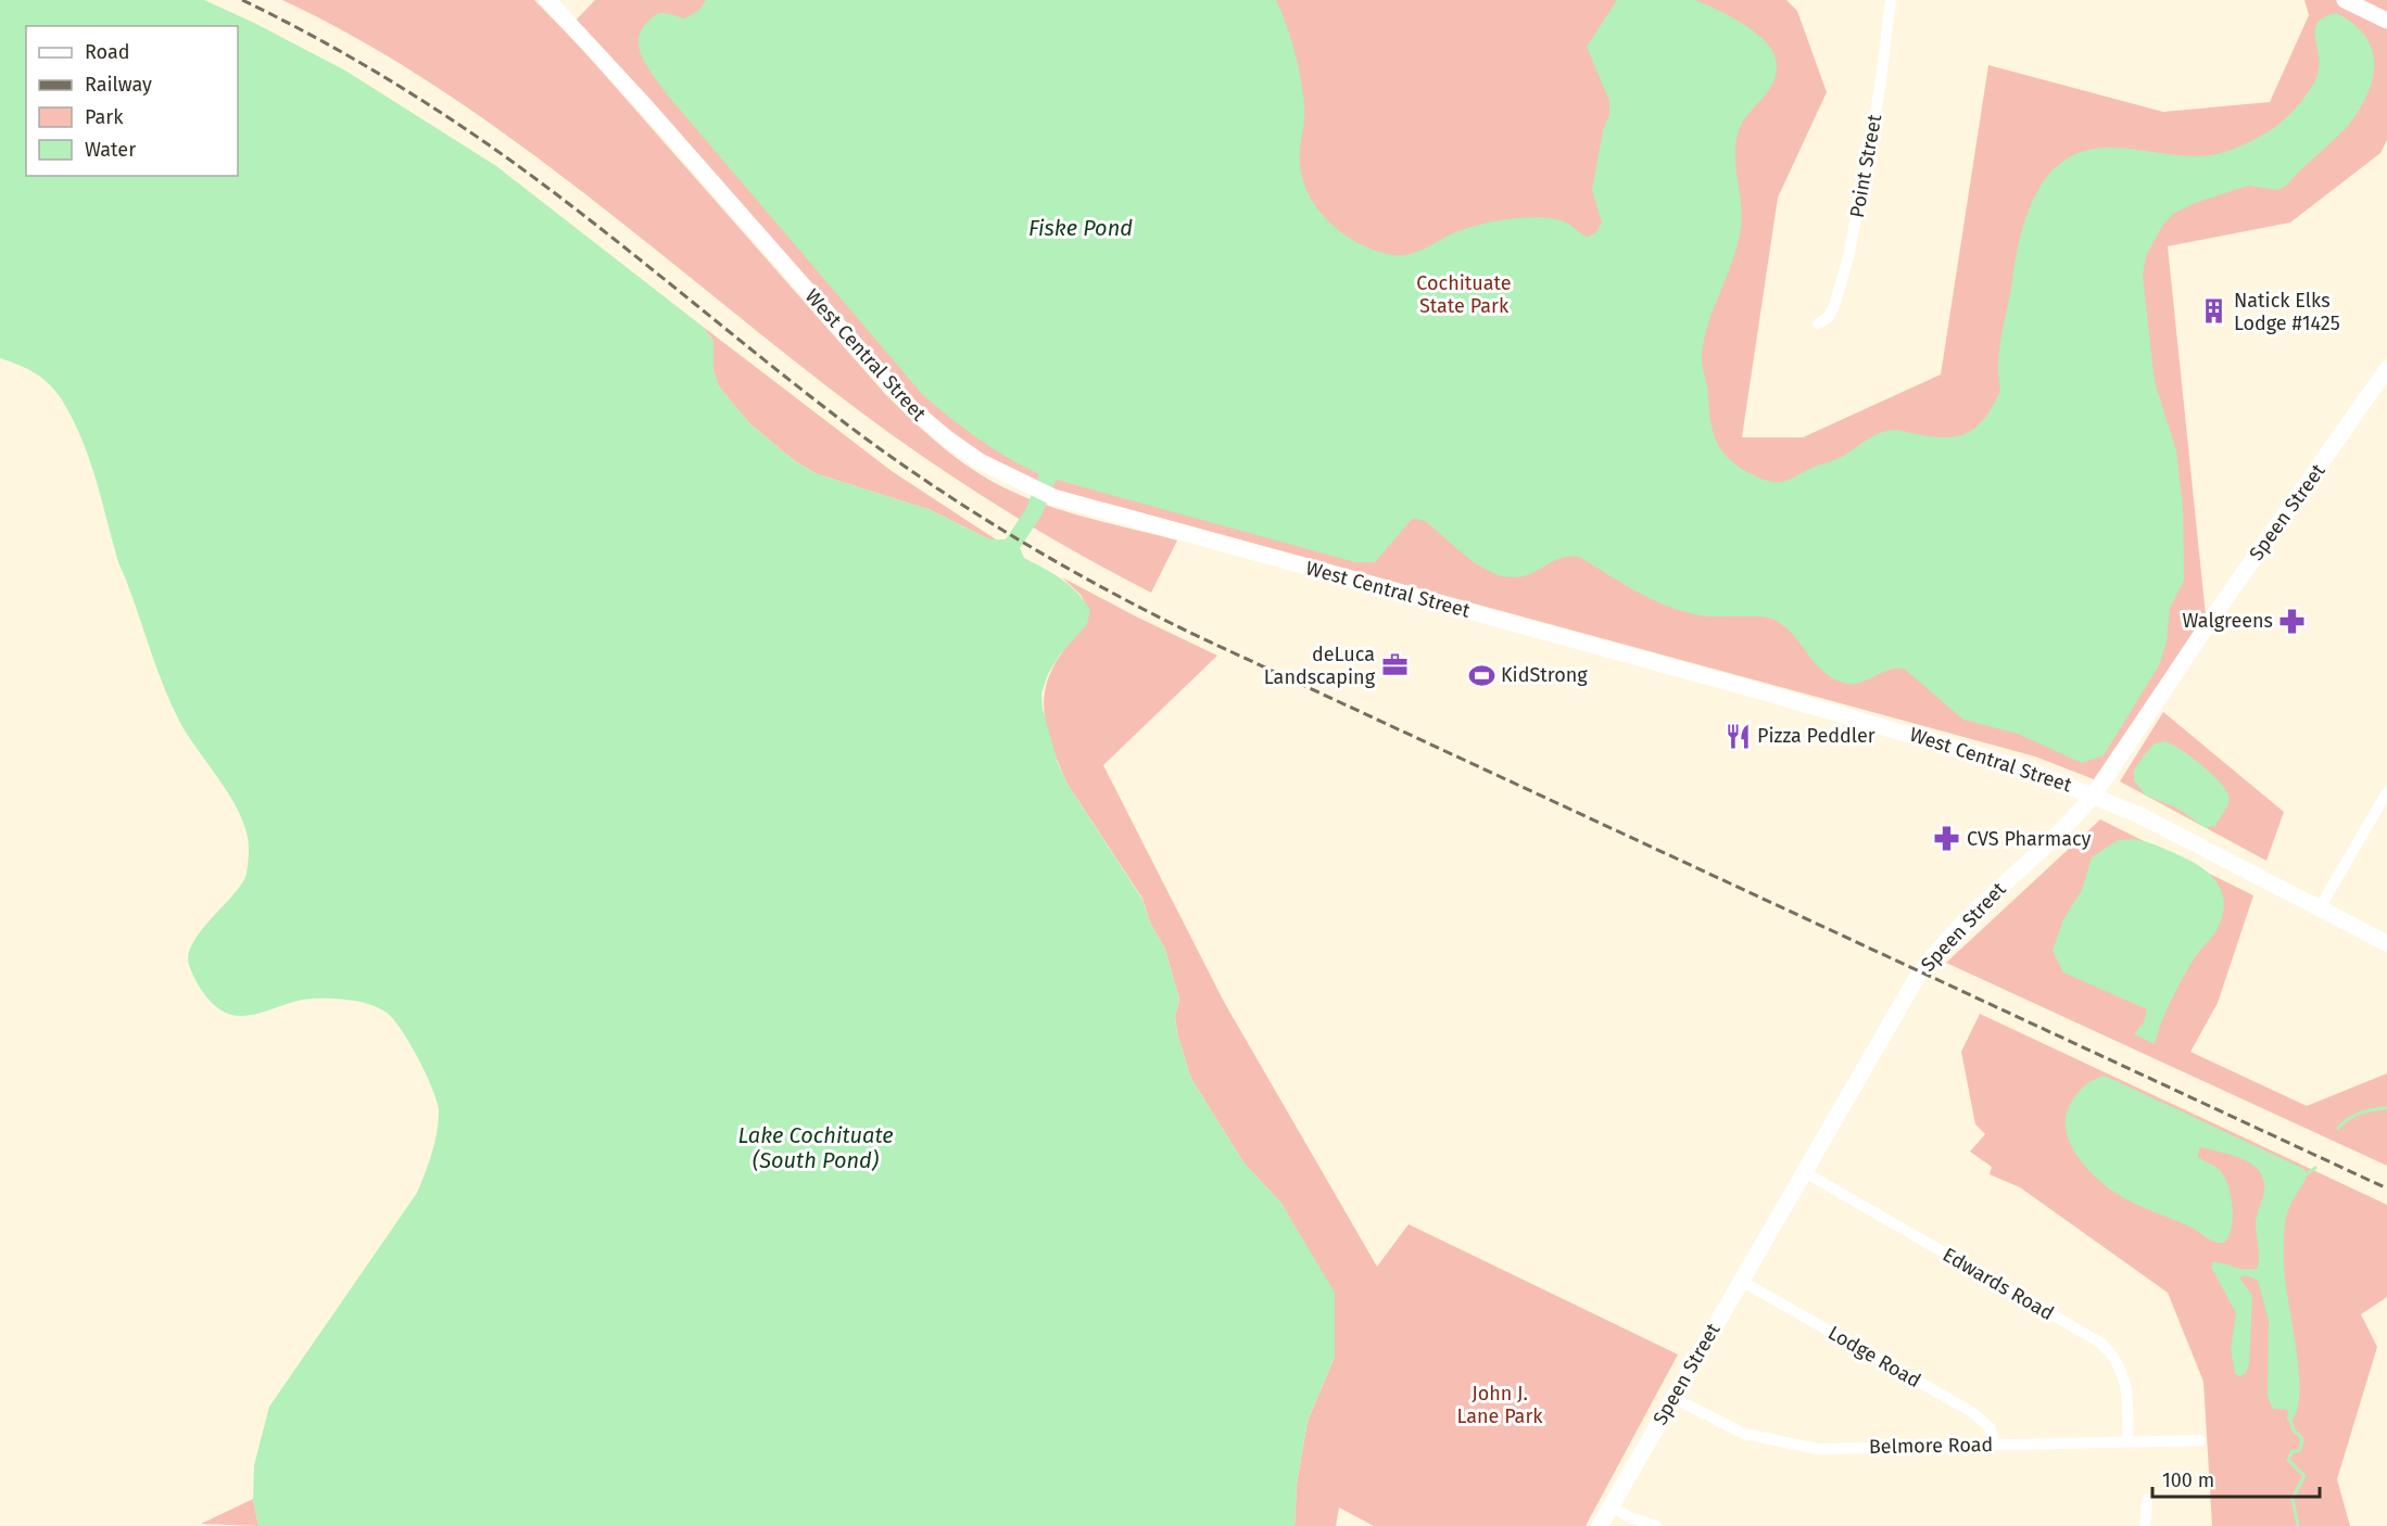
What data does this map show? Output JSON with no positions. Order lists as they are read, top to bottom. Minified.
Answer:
{"streets":{"main road":["West Central Street","Speen Street"],"street":["Point Street","Edwards Road","Lodge Road","Belmore Road"]},"crossings":[["West Central Street","Speen Street"],["Speen Street","Edwards Road"],["Speen Street","Lodge Road"],["Speen Street","Belmore Road"],["Edwards Road","Belmore Road"],["Lodge Road","Belmore Road"]],"water":["Fiske Pond","Lake Cochituate (South Pond)"],"parks":["Cochituate State Park","John J. Lane Park"],"places":{"building":["Natick Elks Lodge #1425"],"pharmacy":["Walgreens","CVS Pharmacy"],"office":["deLuca Landscaping"],"sports":["KidStrong"],"restaurant":["Pizza Peddler"]},"legend":["Road","Railway","Park","Water"],"scale_bar":"100 m"}
